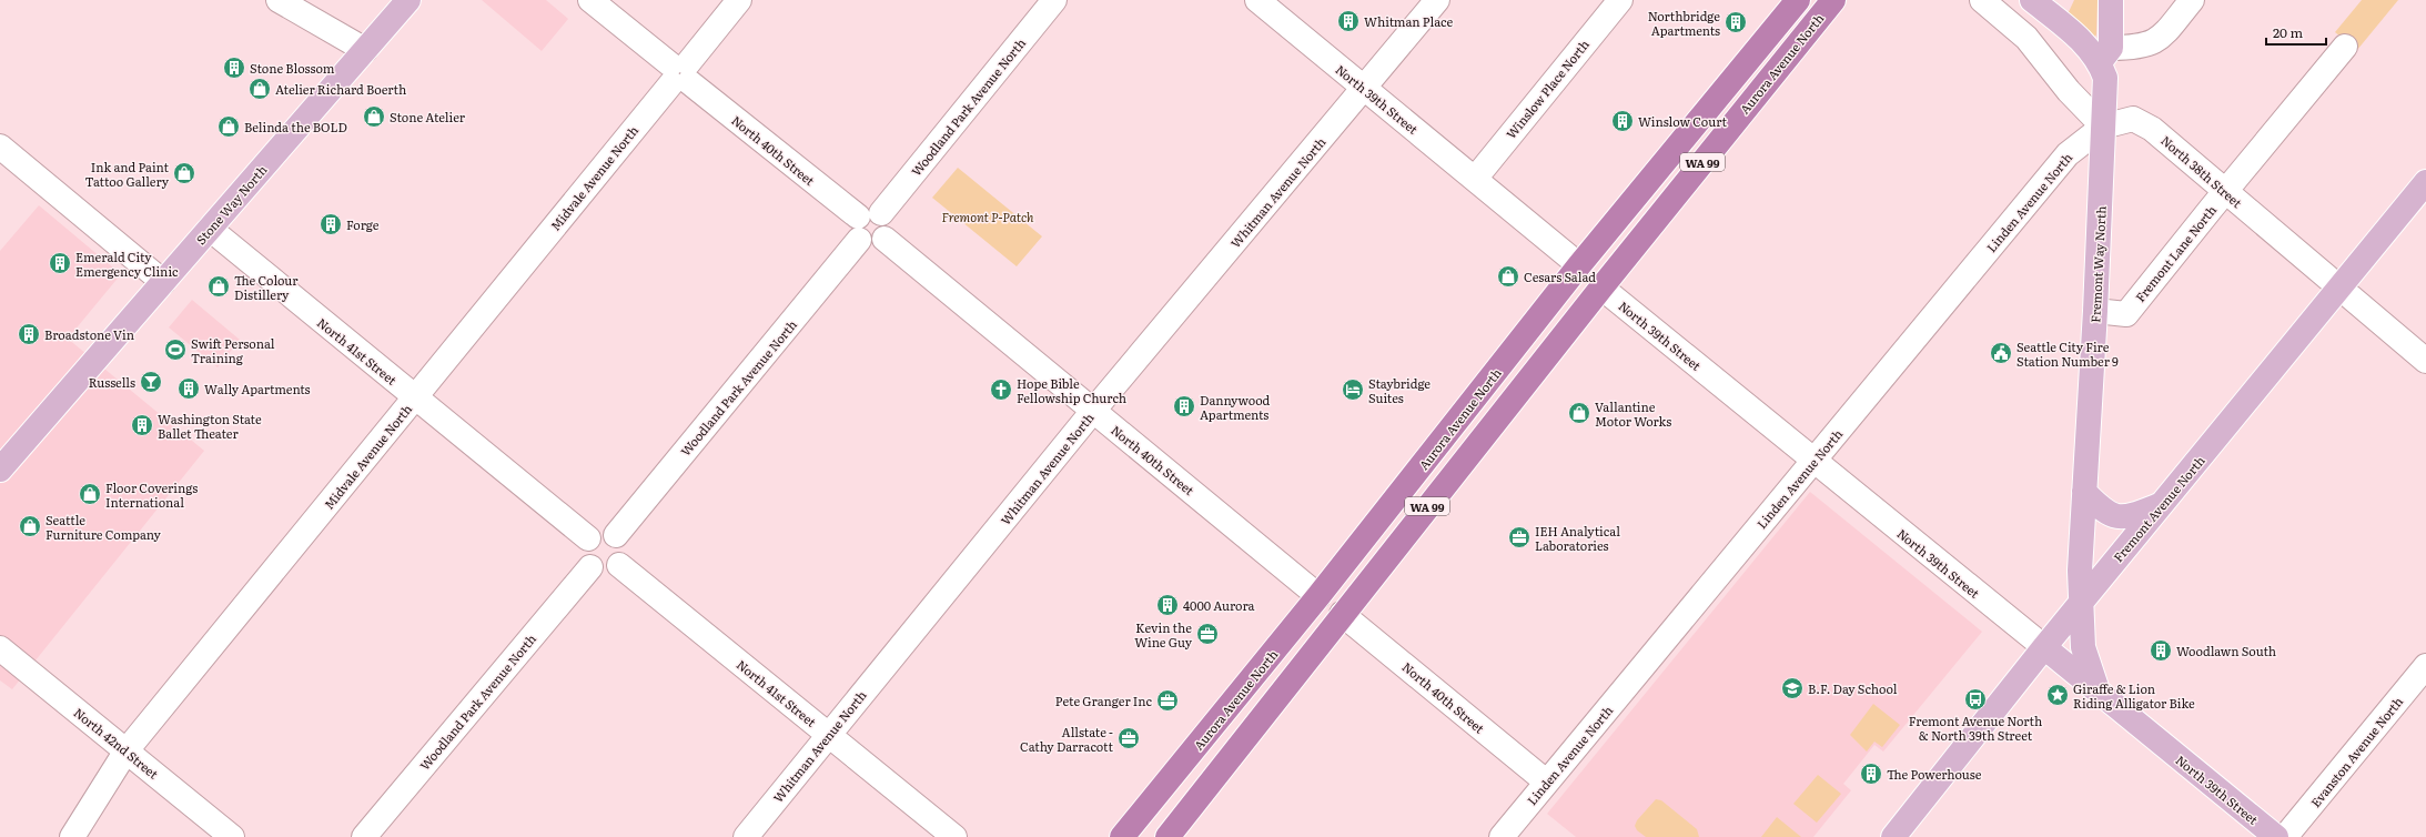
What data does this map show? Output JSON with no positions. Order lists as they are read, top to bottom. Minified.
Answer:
{"streets":{"highway":["Aurora Avenue North","WA 99"],"main road":["North 39th Street","Stone Way North","Fremont Way North","Fremont Avenue North"],"street":["Winslow Place North","Woodland Park Avenue North","North 40th Street","North 38th Street","Midvale Avenue North","Whitman Avenue North","Linden Avenue North","Fremont Lane North","North 41st Street","North 42nd Street","Evanston Avenue North"]},"crossings":[["Aurora Avenue North","North 39th Street"],["Aurora Avenue North","North 40th Street"],["Winslow Place North","North 39th Street"],["North 39th Street","Whitman Avenue North"],["North 39th Street","Linden Avenue North"],["North 39th Street","Fremont Way North"],["North 39th Street","Fremont Avenue North"],["Woodland Park Avenue North","North 40th Street"],["Woodland Park Avenue North","North 41st Street"],["North 40th Street","Midvale Avenue North"],["North 40th Street","Whitman Avenue North"],["North 40th Street","Linden Avenue North"],["North 38th Street","Linden Avenue North"],["North 38th Street","Fremont Lane North"],["North 38th Street","Fremont Way North"],["North 38th Street","Fremont Avenue North"],["Midvale Avenue North","North 41st Street"],["Midvale Avenue North","North 42nd Street"],["Whitman Avenue North","North 41st Street"],["Linden Avenue North","Fremont Way North"],["Stone Way North","North 41st Street"],["Fremont Lane North","Fremont Way North"],["Fremont Way North","Fremont Avenue North"]],"parks":["Fremont P-Patch"],"places":{"building":["Whitman Place","Northbridge Apartments","Stone Blossom","Winslow Court","Forge","Emerald City Emergency Clinic","Broadstone Vin","Wally Apartments","Dannywood Apartments","Washington State Ballet Theater","4000 Aurora","Woodlawn South","The Powerhouse"],"shop":["Atelier Richard Boerth","Stone Atelier","Belinda the BOLD","Ink and Paint Tattoo Gallery","Cesars Salad","The Colour Distillery","Vallantine Motor Works","Floor Coverings International","Seattle Furniture Company"],"sports":["Swift Personal Training"],"public building":["Seattle City Fire Station Number 9"],"bar":["Russells"],"church":["Hope Bible Fellowship Church"],"hotel":["Staybridge Suites"],"office":["IEH Analytical Laboratories","Kevin the Wine Guy","Pete Granger Inc","Allstate - Cathy Darracott"],"school or university":["B.F. Day School"],"place":["Giraffe & Lion Riding Alligator Bike"],"bus stop":["Fremont Avenue North & North 39th Street"]},"scale_bar":"20 m"}
